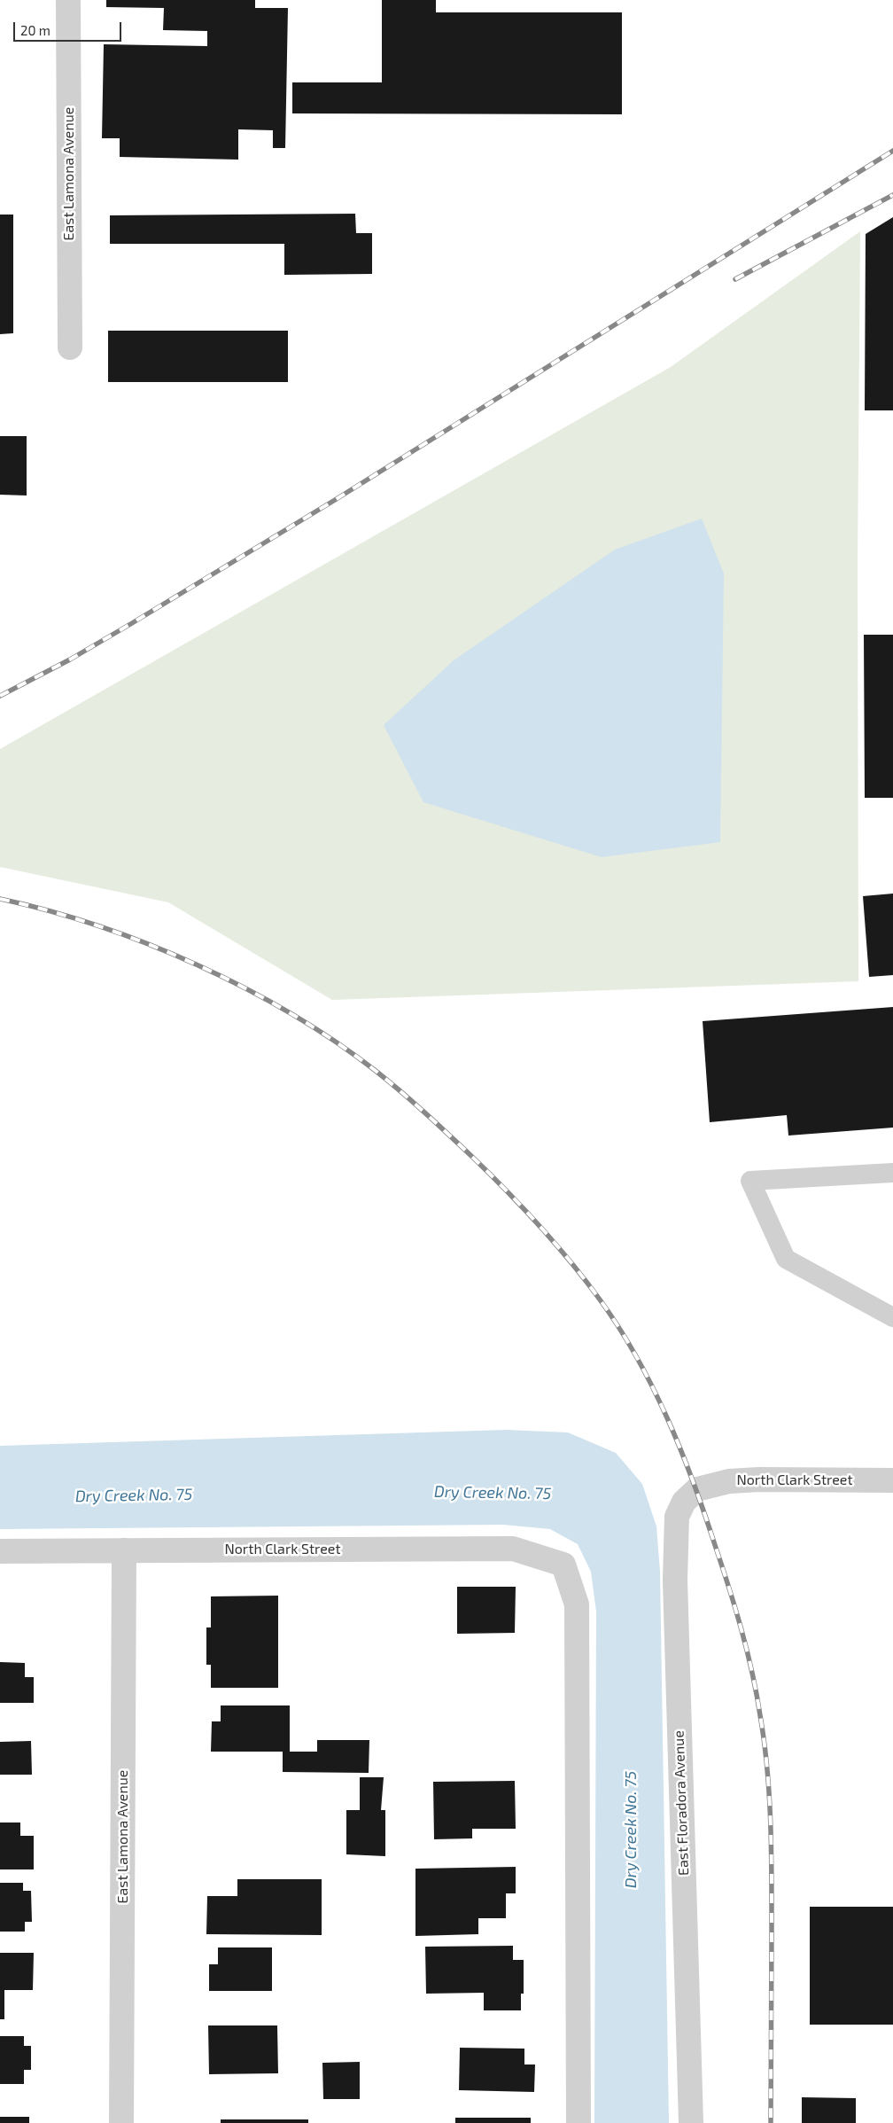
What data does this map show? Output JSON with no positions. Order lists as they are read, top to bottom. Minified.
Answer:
{"streets":{"street":["East Lamona Avenue","North Clark Street","East Floradora Avenue"]},"crossings":[["East Lamona Avenue","North Clark Street"],["North Clark Street","East Floradora Avenue"]],"water":["Dry Creek No. 75"],"scale_bar":"20 m"}
